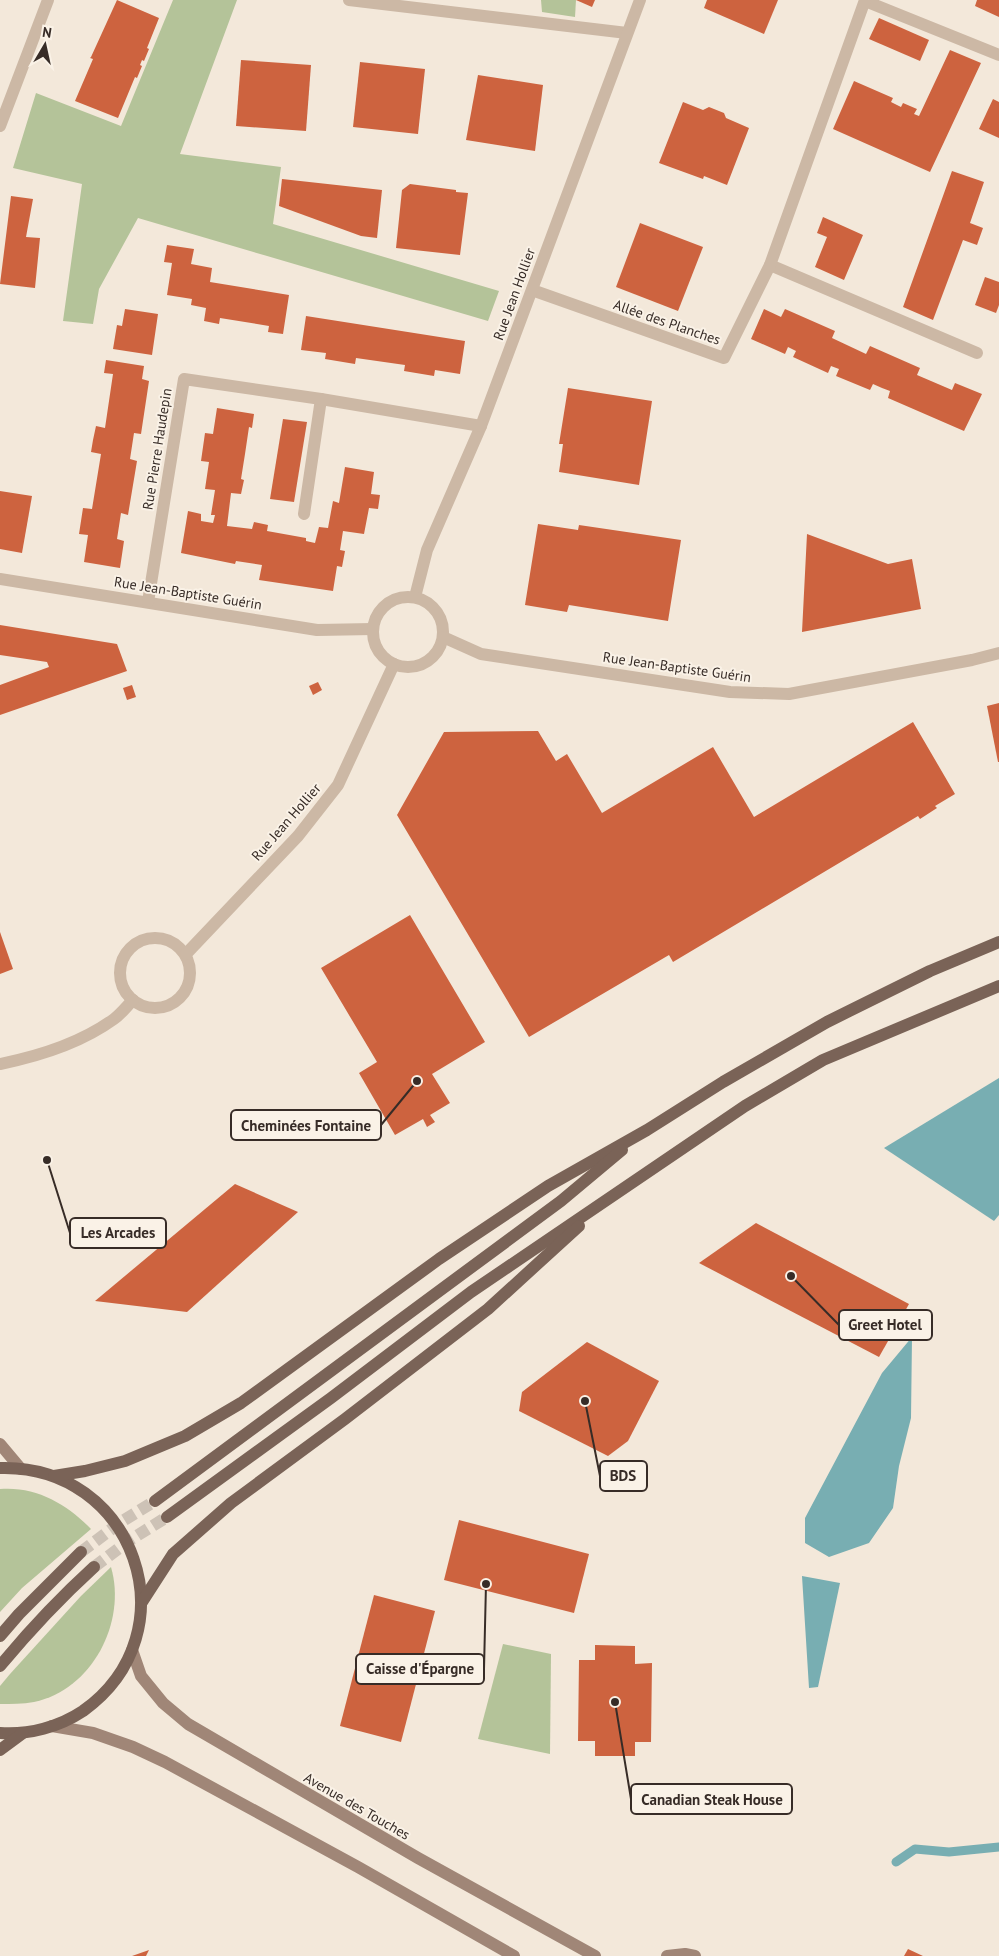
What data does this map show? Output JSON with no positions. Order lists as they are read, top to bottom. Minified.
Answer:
{"streets":{"street":["Rue Jean Hollier","Allée des Planches","Rue Pierre Haudepin","Rue Jean-Baptiste Guérin","Avenue des Touches"]},"crossings":[["Rue Jean Hollier","Allée des Planches"],["Rue Jean Hollier","Rue Pierre Haudepin"],["Rue Jean Hollier","Rue Jean-Baptiste Guérin"],["Rue Pierre Haudepin","Rue Jean-Baptiste Guérin"]],"places":["Cheminées Fontaine","Les Arcades","Greet Hotel","BDS","Caisse d'Épargne","Canadian Steak House"],"north":"top"}
